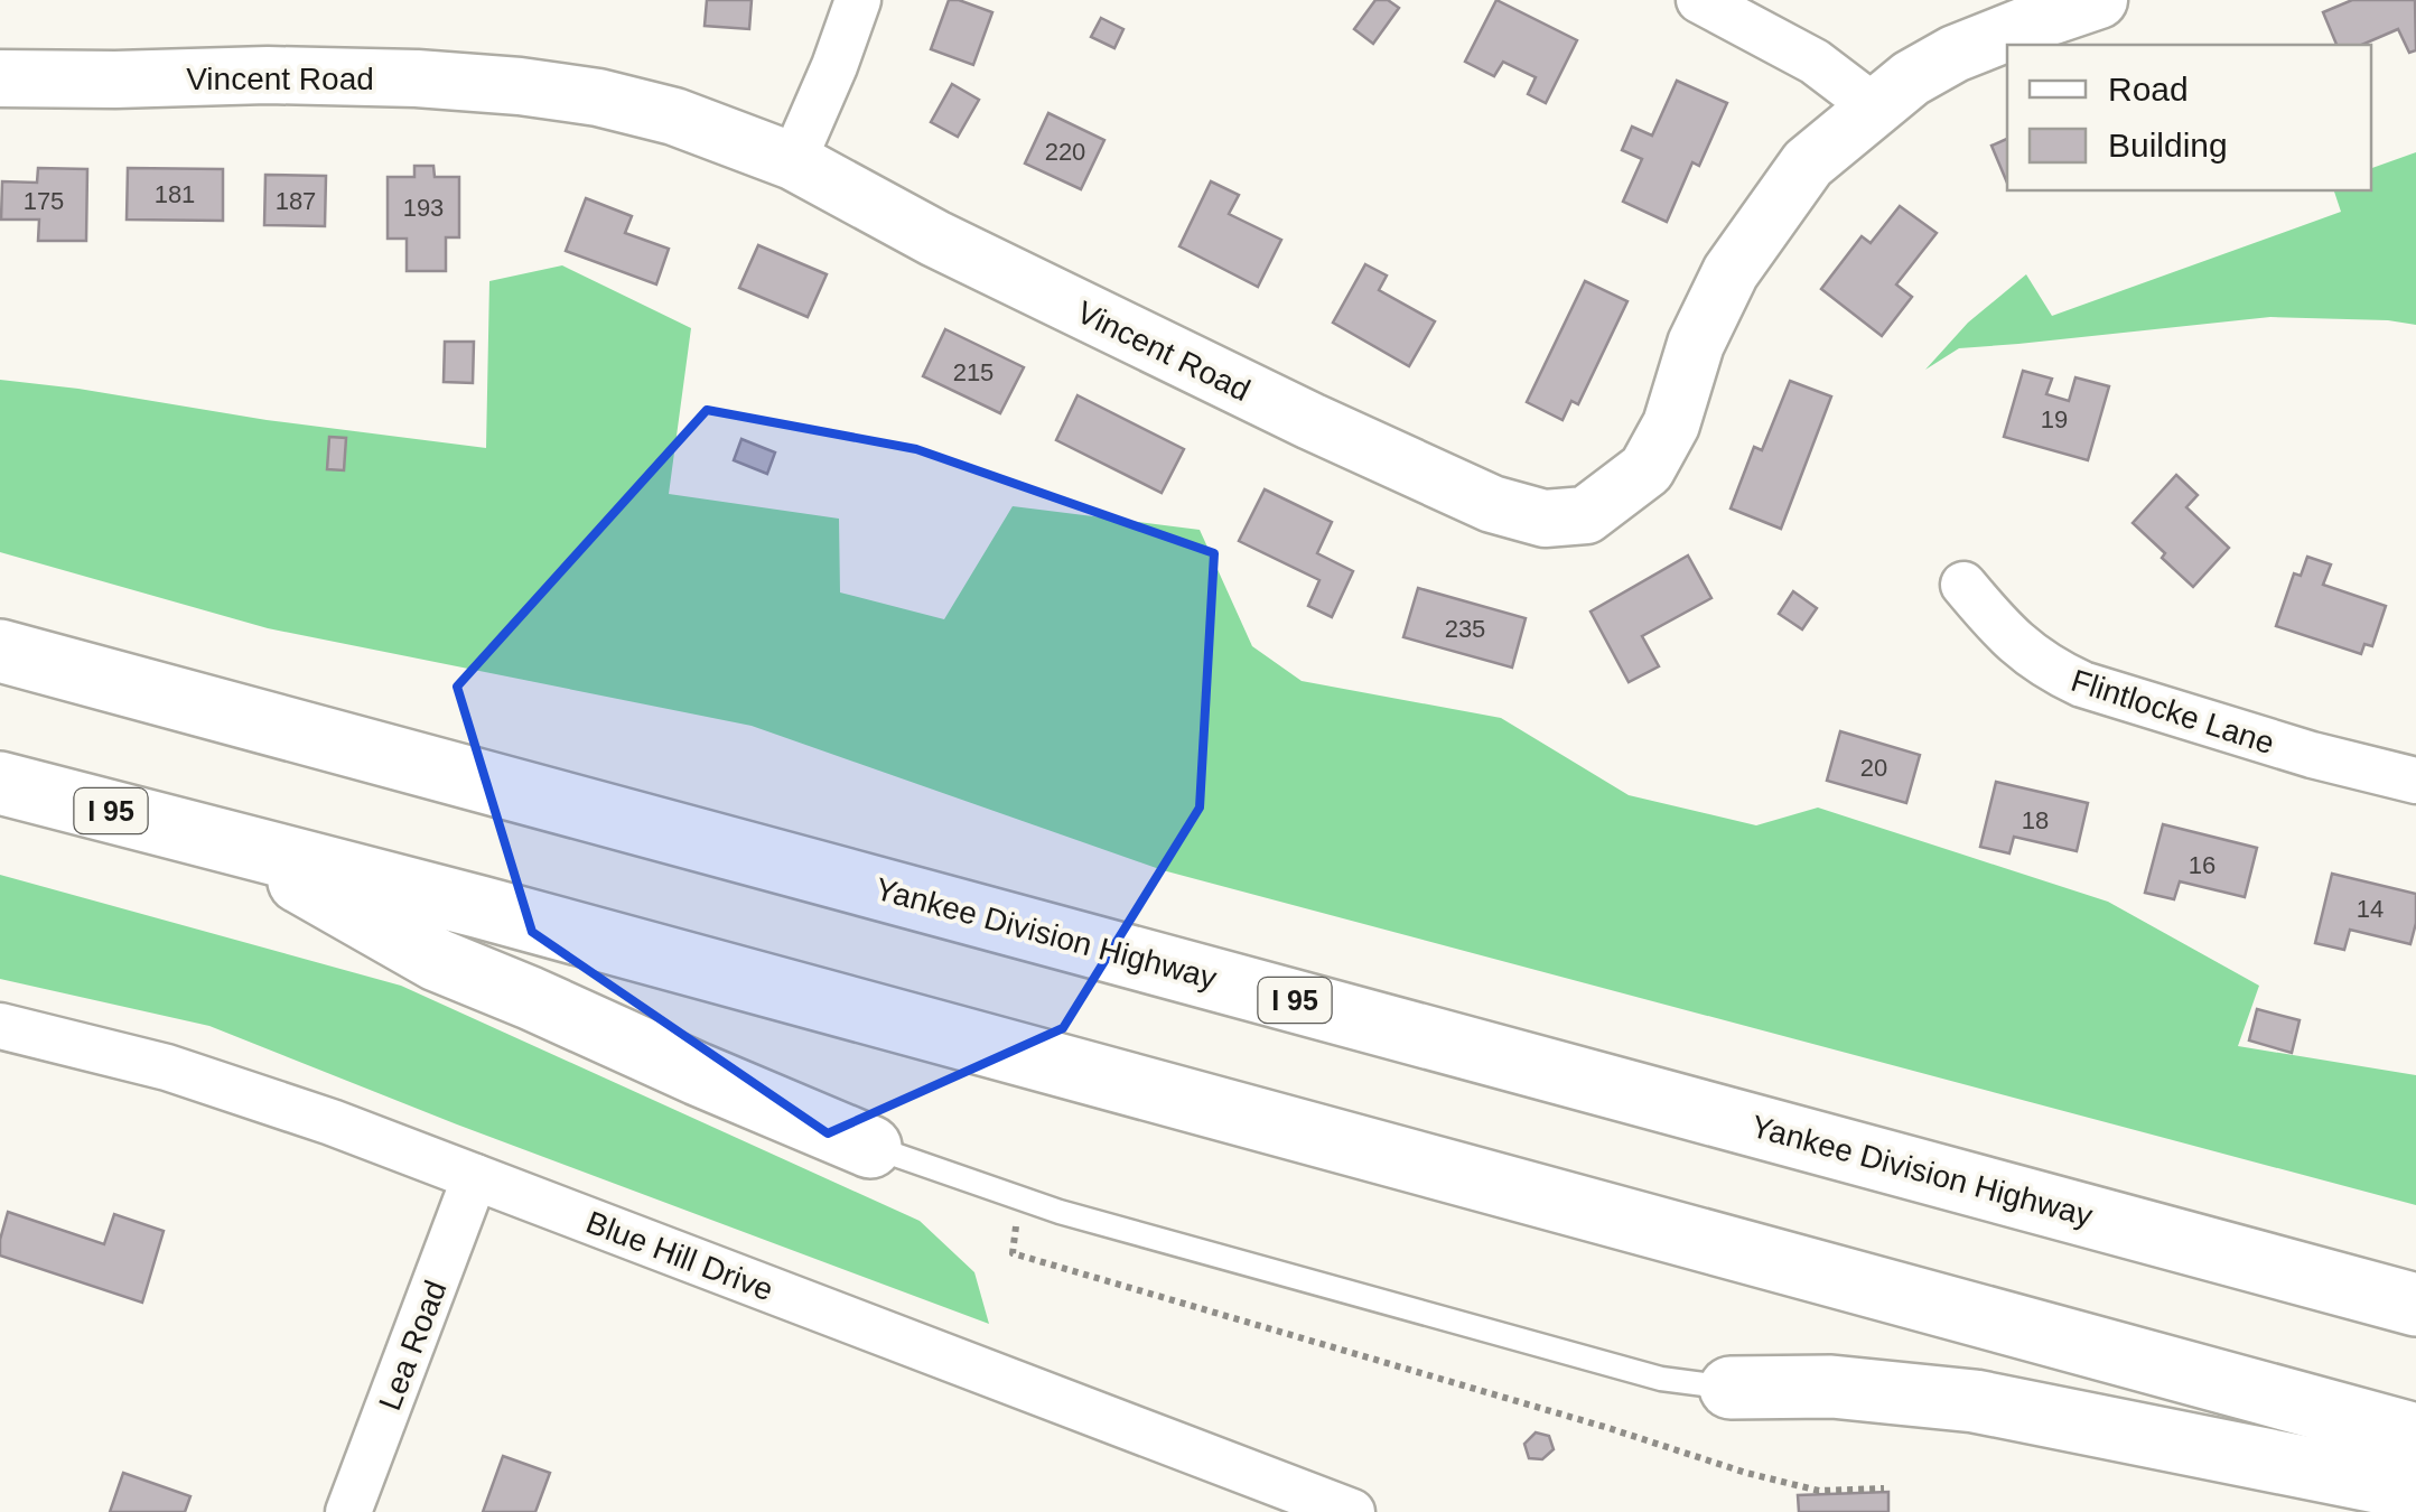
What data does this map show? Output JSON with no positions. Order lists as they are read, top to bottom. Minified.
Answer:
{"streets":{"highway":["I 95","Yankee Division Highway"],"street":["Vincent Road","Flintlocke Lane","Blue Hill Drive","Lea Road"]},"crossings":[["Blue Hill Drive","Lea Road"]],"house_numbers":["220","181","175","187","193","215","19","235","20","18","16","14"],"legend":["Road","Building"]}
